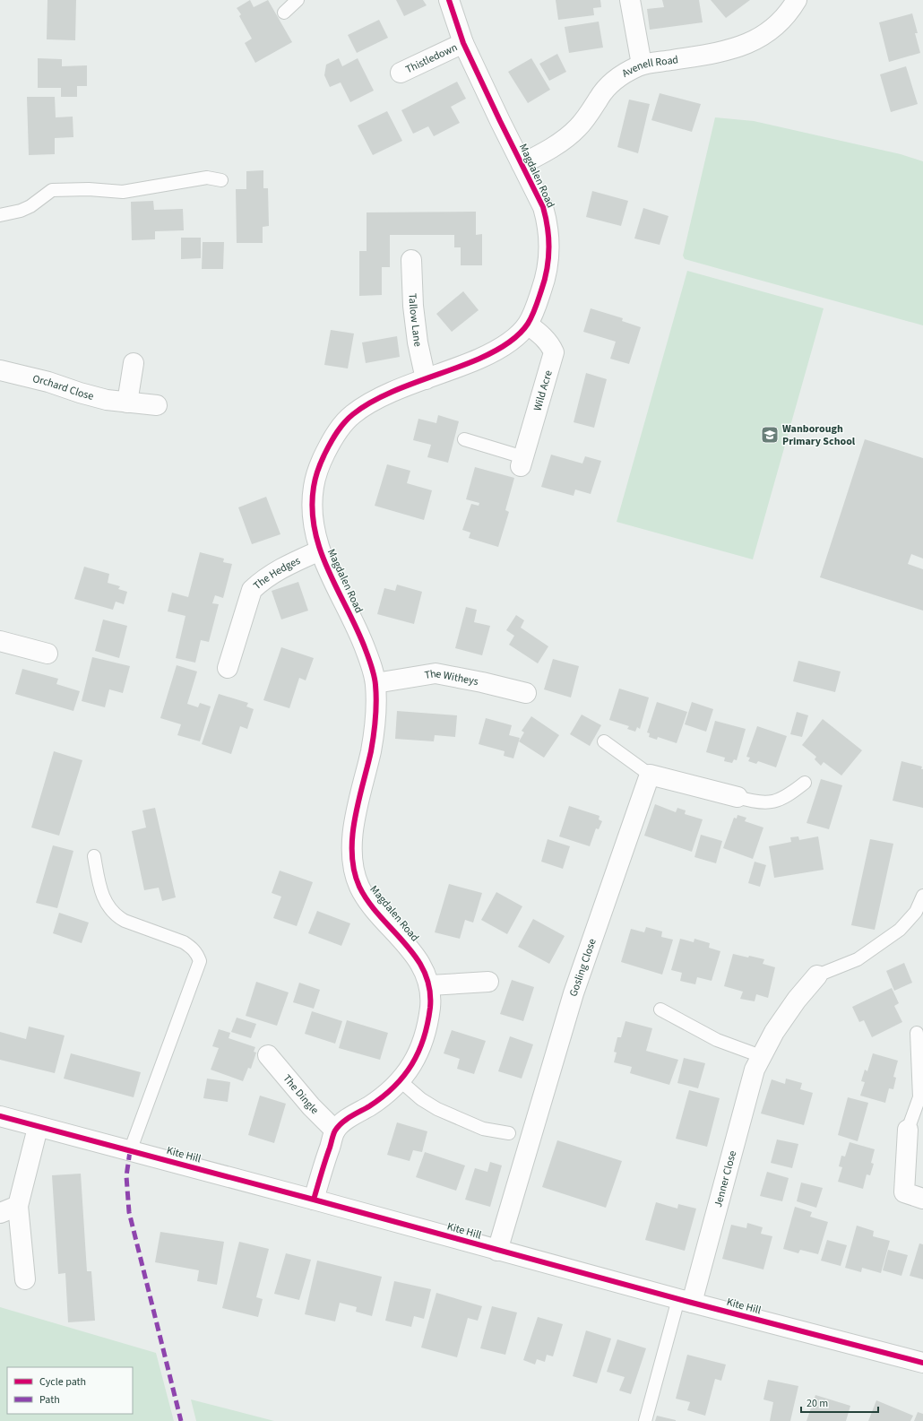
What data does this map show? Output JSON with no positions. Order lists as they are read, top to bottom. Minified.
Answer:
{"streets":{"street":["Thistledown","Avenell Road","Magdalen Road","Tallow Lane","Orchard Close","Wild Acre","The Hedges","The Witheys","Gosling Close","The Dingle","Kite Hill","Jenner Close"]},"crossings":[["Thistledown","Magdalen Road"],["Avenell Road","Magdalen Road"],["Magdalen Road","Tallow Lane"],["Magdalen Road","Wild Acre"],["Magdalen Road","The Hedges"],["Magdalen Road","The Witheys"],["Magdalen Road","The Dingle"],["Gosling Close","Kite Hill"],["Kite Hill","Jenner Close"]],"places":{"school or university":["Wanborough Primary School"]},"legend":["Cycle path","Path"],"scale_bar":"20 m"}
